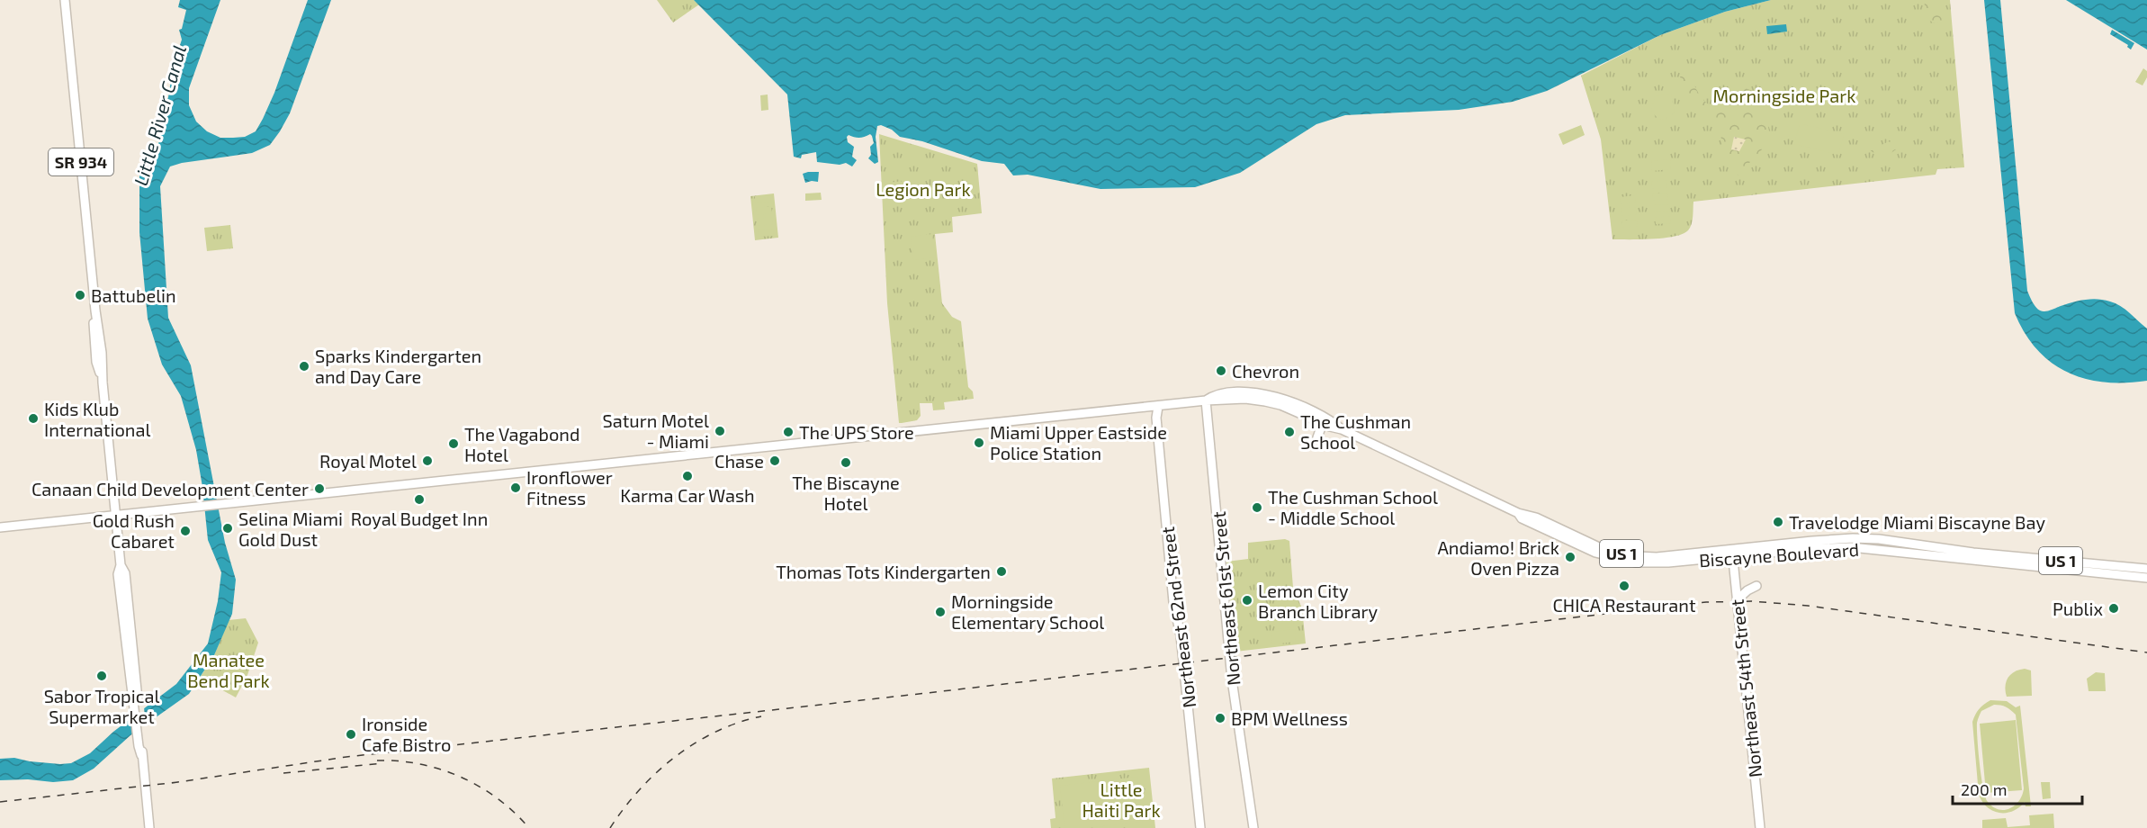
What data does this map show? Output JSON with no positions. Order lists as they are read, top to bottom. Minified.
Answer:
{"streets":{"main road":["SR 934","US 1","Biscayne Boulevard","Northeast 61st Street","Northeast 62nd Street","Northeast 54th Street"]},"crossings":[["SR 934","Biscayne Boulevard"],["Biscayne Boulevard","Northeast 61st Street"],["Biscayne Boulevard","Northeast 62nd Street"],["Biscayne Boulevard","Northeast 54th Street"]],"water":["Little River Canal"],"parks":["Morningside Park","Legion Park","Manatee Bend Park","Little Haiti Park"],"places":["Battubelin","Sparks Kindergarten and Day Care","Chevron","Kids Klub International","Saturn Motel - Miami","The UPS Store","The Cushman School","Miami Upper Eastside Police Station","The Vagabond Hotel","Royal Motel","Chase","The Biscayne Hotel","Karma Car Wash","Ironflower Fitness","Canaan Child Development Center","Royal Budget Inn","The Cushman School - Middle School","Travelodge Miami Biscayne Bay","Selina Miami Gold Dust","Gold Rush Cabaret","Andiamo! Brick Oven Pizza","Thomas Tots Kindergarten","CHICA Restaurant","Lemon City Branch Library","Publix","Morningside Elementary School","Sabor Tropical Supermarket","BPM Wellness","Ironside Cafe Bistro"],"scale_bar":"200 m"}
